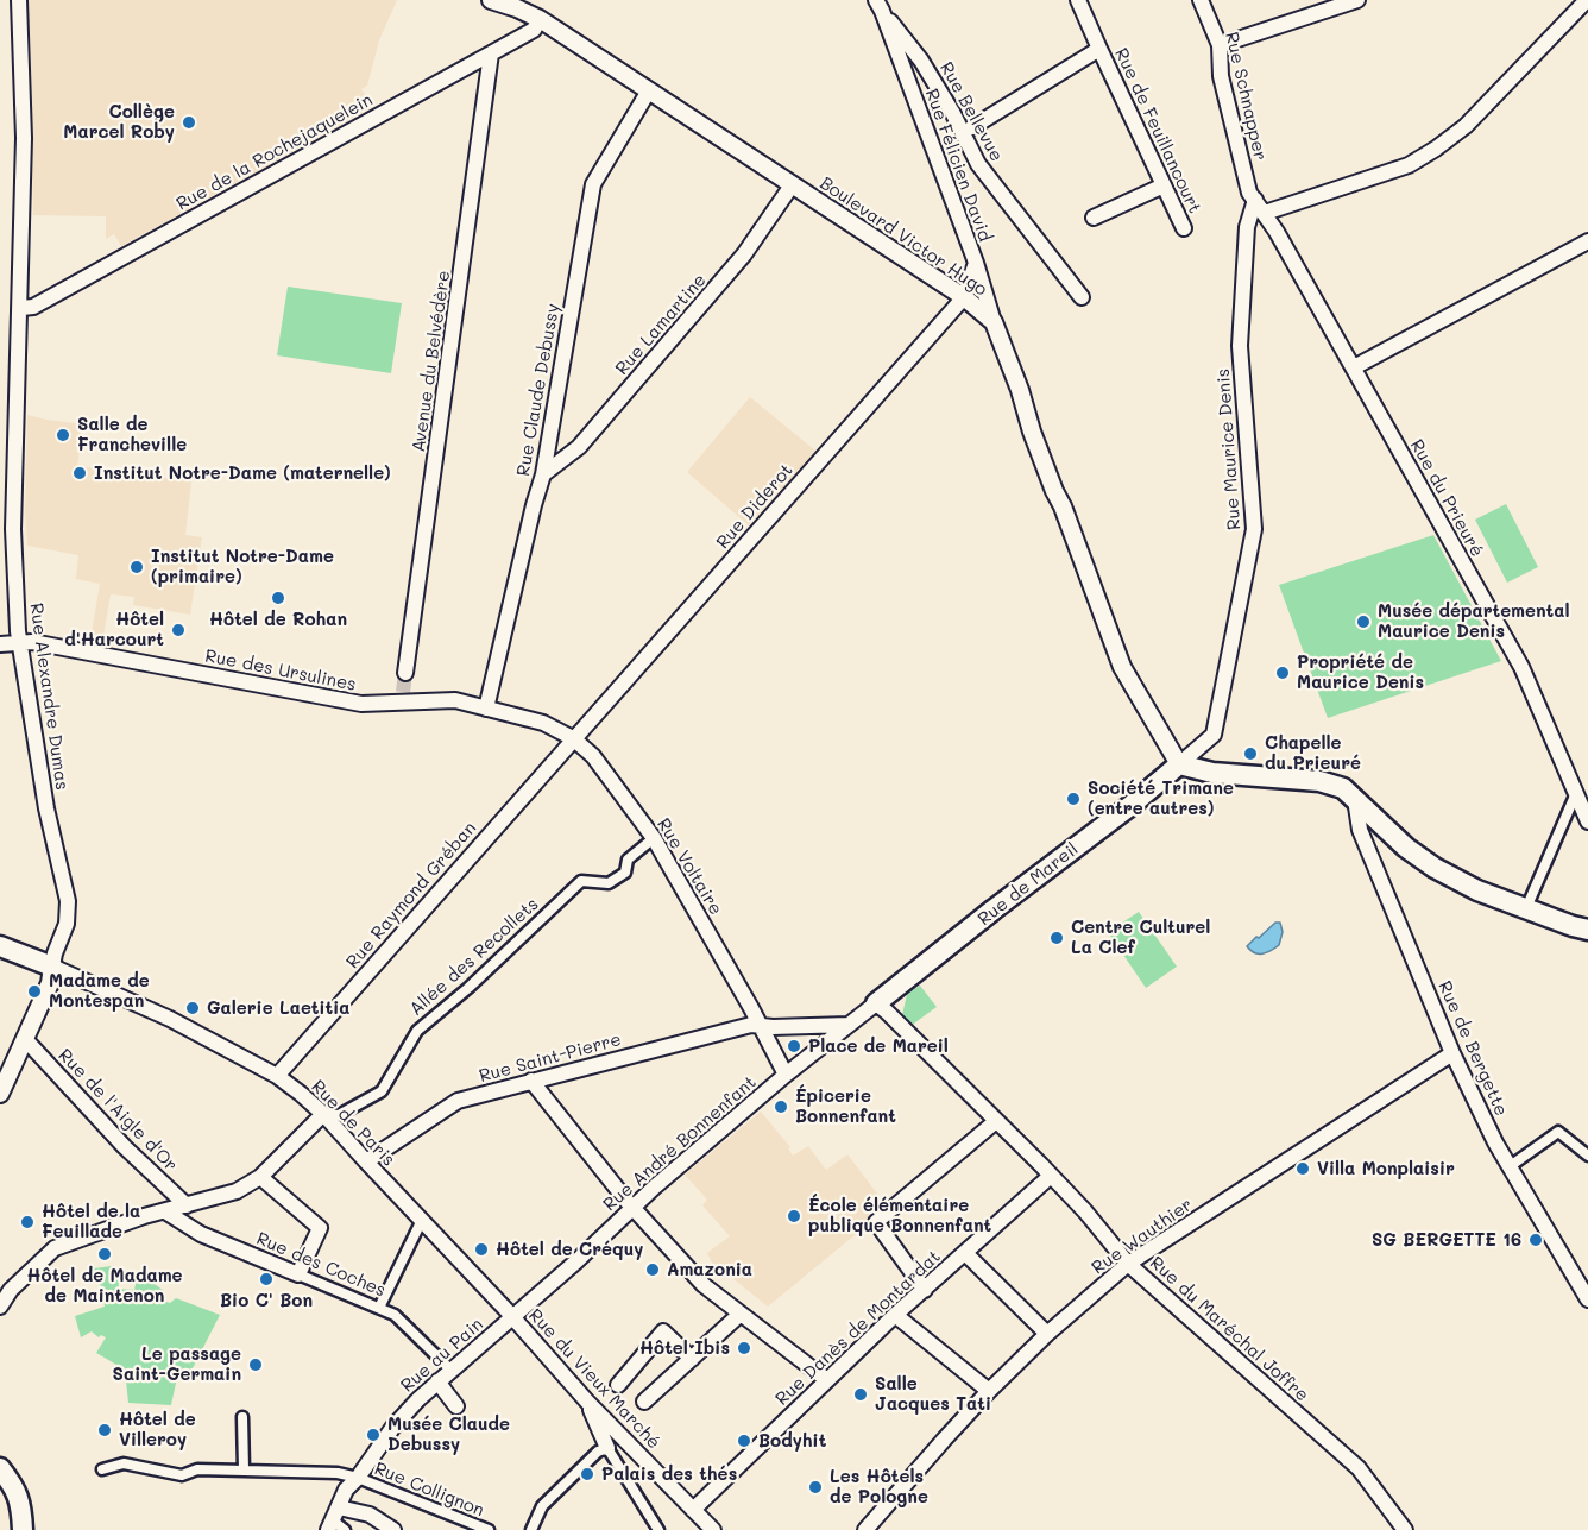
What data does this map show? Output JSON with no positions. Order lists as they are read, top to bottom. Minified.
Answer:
{"streets":{"main road":["Rue de Mareil"],"street":["Rue Schnapper","Rue Bellevue","Rue de Feuillancourt","Rue de la Rochejaquelein","Rue Félicien David","Boulevard Victor Hugo","Rue Lamartine","Avenue du Belvédère","Rue Claude Debussy","Rue Maurice Denis","Rue du Prieuré","Rue Diderot","Rue des Ursulines","Rue Alexandre Dumas","Rue Voltaire","Rue Raymond Gréban","Allée des Recollets","Rue de Bergette","Rue Saint-Pierre","Rue de l'Aigle d'Or","Rue de Paris","Rue André Bonnenfant","Rue Wauthier","Rue des Coches","Rue Danès de Montardat","Rue du Maréchal Joffre","Rue au Pain","Rue du Vieux Marché","Rue Collignon"]},"crossings":[["Rue Schnapper","Rue Maurice Denis"],["Rue Schnapper","Rue du Prieuré"],["Rue Bellevue","Rue Félicien David"],["Rue de la Rochejaquelein","Boulevard Victor Hugo"],["Rue de la Rochejaquelein","Avenue du Belvédère"],["Rue de la Rochejaquelein","Rue Alexandre Dumas"],["Rue Félicien David","Boulevard Victor Hugo"],["Rue Félicien David","Rue Diderot"],["Boulevard Victor Hugo","Rue Lamartine"],["Boulevard Victor Hugo","Rue Claude Debussy"],["Boulevard Victor Hugo","Rue Maurice Denis"],["Boulevard Victor Hugo","Rue Diderot"],["Boulevard Victor Hugo","Rue de Mareil"],["Rue Lamartine","Rue Claude Debussy"],["Rue Claude Debussy","Rue des Ursulines"],["Rue Maurice Denis","Rue du Prieuré"],["Rue Maurice Denis","Rue de Mareil"],["Rue Diderot","Rue des Ursulines"],["Rue Diderot","Rue Voltaire"],["Rue Diderot","Rue Raymond Gréban"],["Rue des Ursulines","Rue Alexandre Dumas"],["Rue des Ursulines","Rue Voltaire"],["Rue des Ursulines","Rue Raymond Gréban"],["Rue Alexandre Dumas","Rue de Paris"],["Rue Voltaire","Rue Raymond Gréban"],["Rue Voltaire","Allée des Recollets"],["Rue Voltaire","Rue Saint-Pierre"],["Rue de Mareil","Rue André Bonnenfant"],["Rue de Mareil","Rue du Maréchal Joffre"],["Rue Raymond Gréban","Rue de Paris"],["Allée des Recollets","Rue de Paris"],["Rue de Bergette","Rue Wauthier"],["Rue Saint-Pierre","Rue de Paris"],["Rue de Paris","Rue André Bonnenfant"],["Rue de Paris","Rue au Pain"],["Rue de Paris","Rue du Vieux Marché"],["Rue André Bonnenfant","Rue du Maréchal Joffre"],["Rue André Bonnenfant","Rue au Pain"],["Rue André Bonnenfant","Rue du Vieux Marché"],["Rue Wauthier","Rue du Maréchal Joffre"],["Rue des Coches","Rue au Pain"],["Rue Danès de Montardat","Rue du Maréchal Joffre"],["Rue Danès de Montardat","Rue du Vieux Marché"],["Rue au Pain","Rue du Vieux Marché"],["Rue au Pain","Rue Collignon"]],"places":["Collège Marcel Roby","Salle de Francheville","Institut Notre-Dame (maternelle)","Institut Notre-Dame (primaire)","Hôtel de Rohan","Musée départemental Maurice Denis","Hôtel d'Harcourt","Propriété de Maurice Denis","Chapelle du Prieuré","Société Trimane (entre autres)","Centre Culturel La Clef","Madame de Montespan","Galerie Laetitia","Place de Mareil","Épicerie Bonnenfant","Villa Monplaisir","École élémentaire publique Bonnenfant","Hôtel de la Feuillade","SG BERGETTE 16","Hôtel de Créquy","Hôtel de Madame de Maintenon","Amazonia","Bio C' Bon","Hôtel Ibis","Le passage Saint-Germain","Salle Jacques Tati","Hôtel de Villeroy","Musée Claude Debussy","Bodyhit","Palais des thés","Les Hôtels de Pologne"]}
